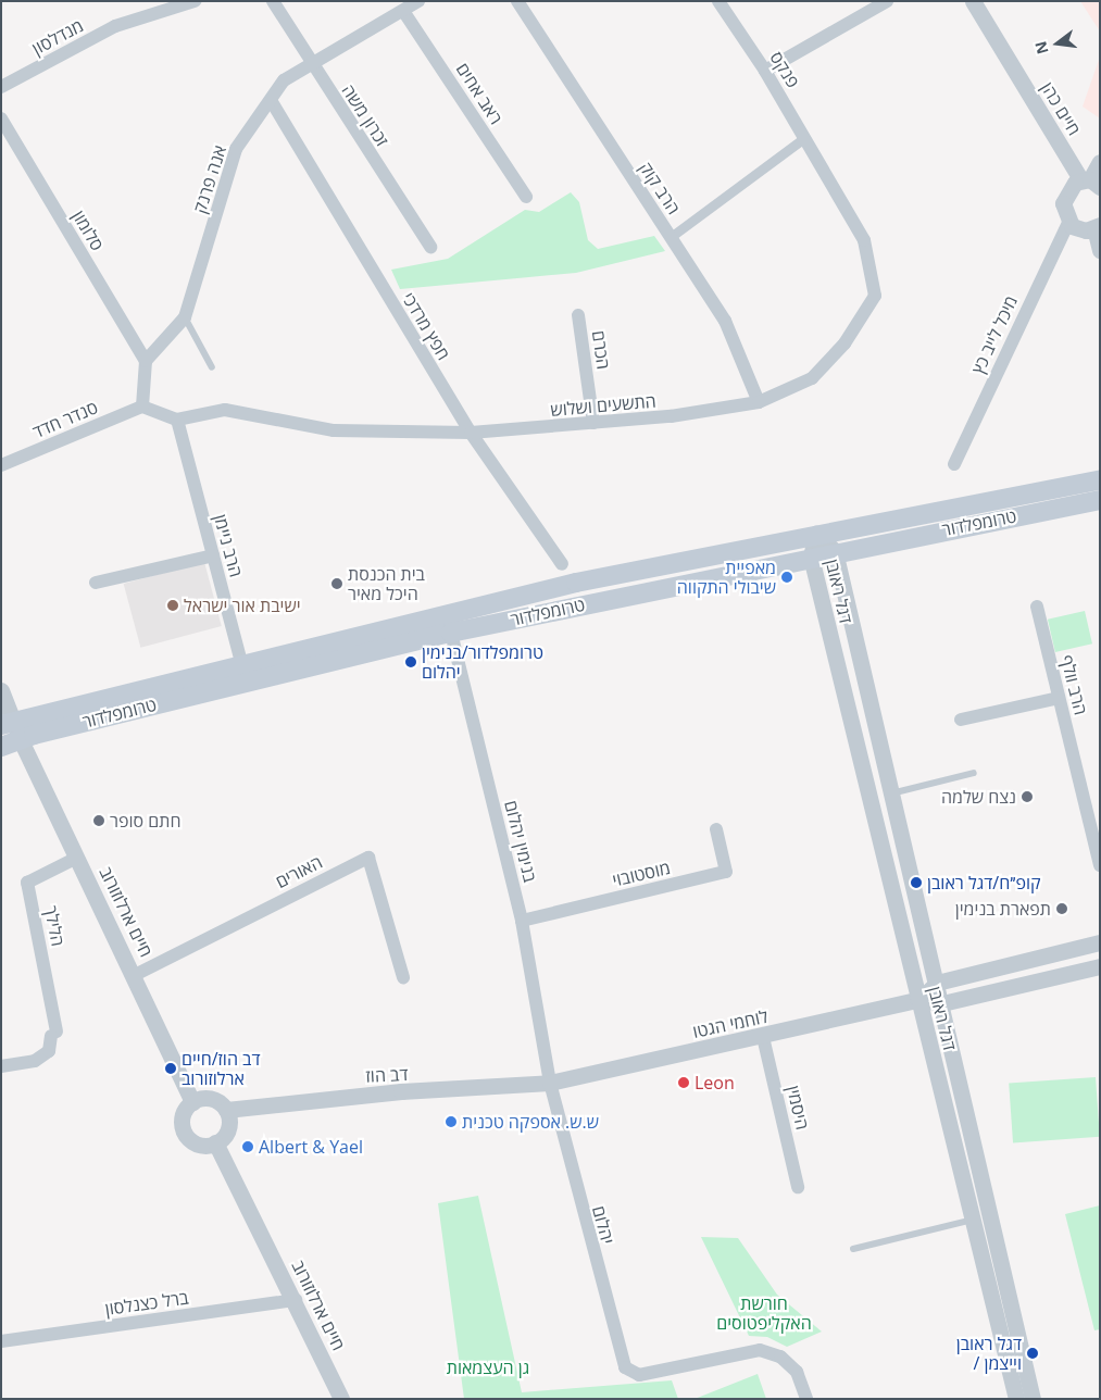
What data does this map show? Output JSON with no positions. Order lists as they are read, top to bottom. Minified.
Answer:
{"streets":{"main road":["טרומפלדור"],"street":["מנדלסון","פנקס","ראב אחים","חיים כהן","זכרון משה","אנה פרנק","הרב קוק","סלומון","חפץ מרדכי","מיכל לייב כץ","הכרם","התשעים ושלוש","סנדר חדד","הרב ניימן","דגל ראובן","הרב וולף","בנימין יהלום","האורים","מוסטובוי","חיים ארלוזורוב","הלילך","לוחמי הגטו","דב הוז","היסמין","יהלום","ברל כצנלסון"]},"crossings":[["פנקס","התשעים ושלוש"],["ראב אחים","אנה פרנק"],["זכרון משה","אנה פרנק"],["אנה פרנק","סלומון"],["אנה פרנק","חפץ מרדכי"],["הרב קוק","התשעים ושלוש"],["חפץ מרדכי","התשעים ושלוש"],["הכרם","התשעים ושלוש"],["התשעים ושלוש","הרב ניימן"],["טרומפלדור","הרב ניימן"],["טרומפלדור","דגל ראובן"],["טרומפלדור","בנימין יהלום"],["טרומפלדור","חיים ארלוזורוב"],["דגל ראובן","לוחמי הגטו"],["בנימין יהלום","מוסטובוי"],["בנימין יהלום","לוחמי הגטו"],["בנימין יהלום","דב הוז"],["בנימין יהלום","יהלום"],["האורים","חיים ארלוזורוב"],["חיים ארלוזורוב","הלילך"],["חיים ארלוזורוב","דב הוז"],["חיים ארלוזורוב","ברל כצנלסון"],["לוחמי הגטו","דב הוז"],["לוחמי הגטו","היסמין"],["לוחמי הגטו","יהלום"],["דב הוז","יהלום"]],"parks":["חורשת האקליפטוסים","גן העצמאות"],"places":["מאפיית שיבולי התקווה","בית הכנסת היכל מאיר","ישיבת אור ישראל","טרומפלדור/בנימין יהלום","נצח שלמה","חתם סופר","קופ״ח/דגל ראובן","תפארת בנימין","דב הוז/חיים ארלוזורוב","Leon","ש.ש. אספקה טכנית","Albert & Yael","דגל ראובן / וייצמן"],"north":"left"}
